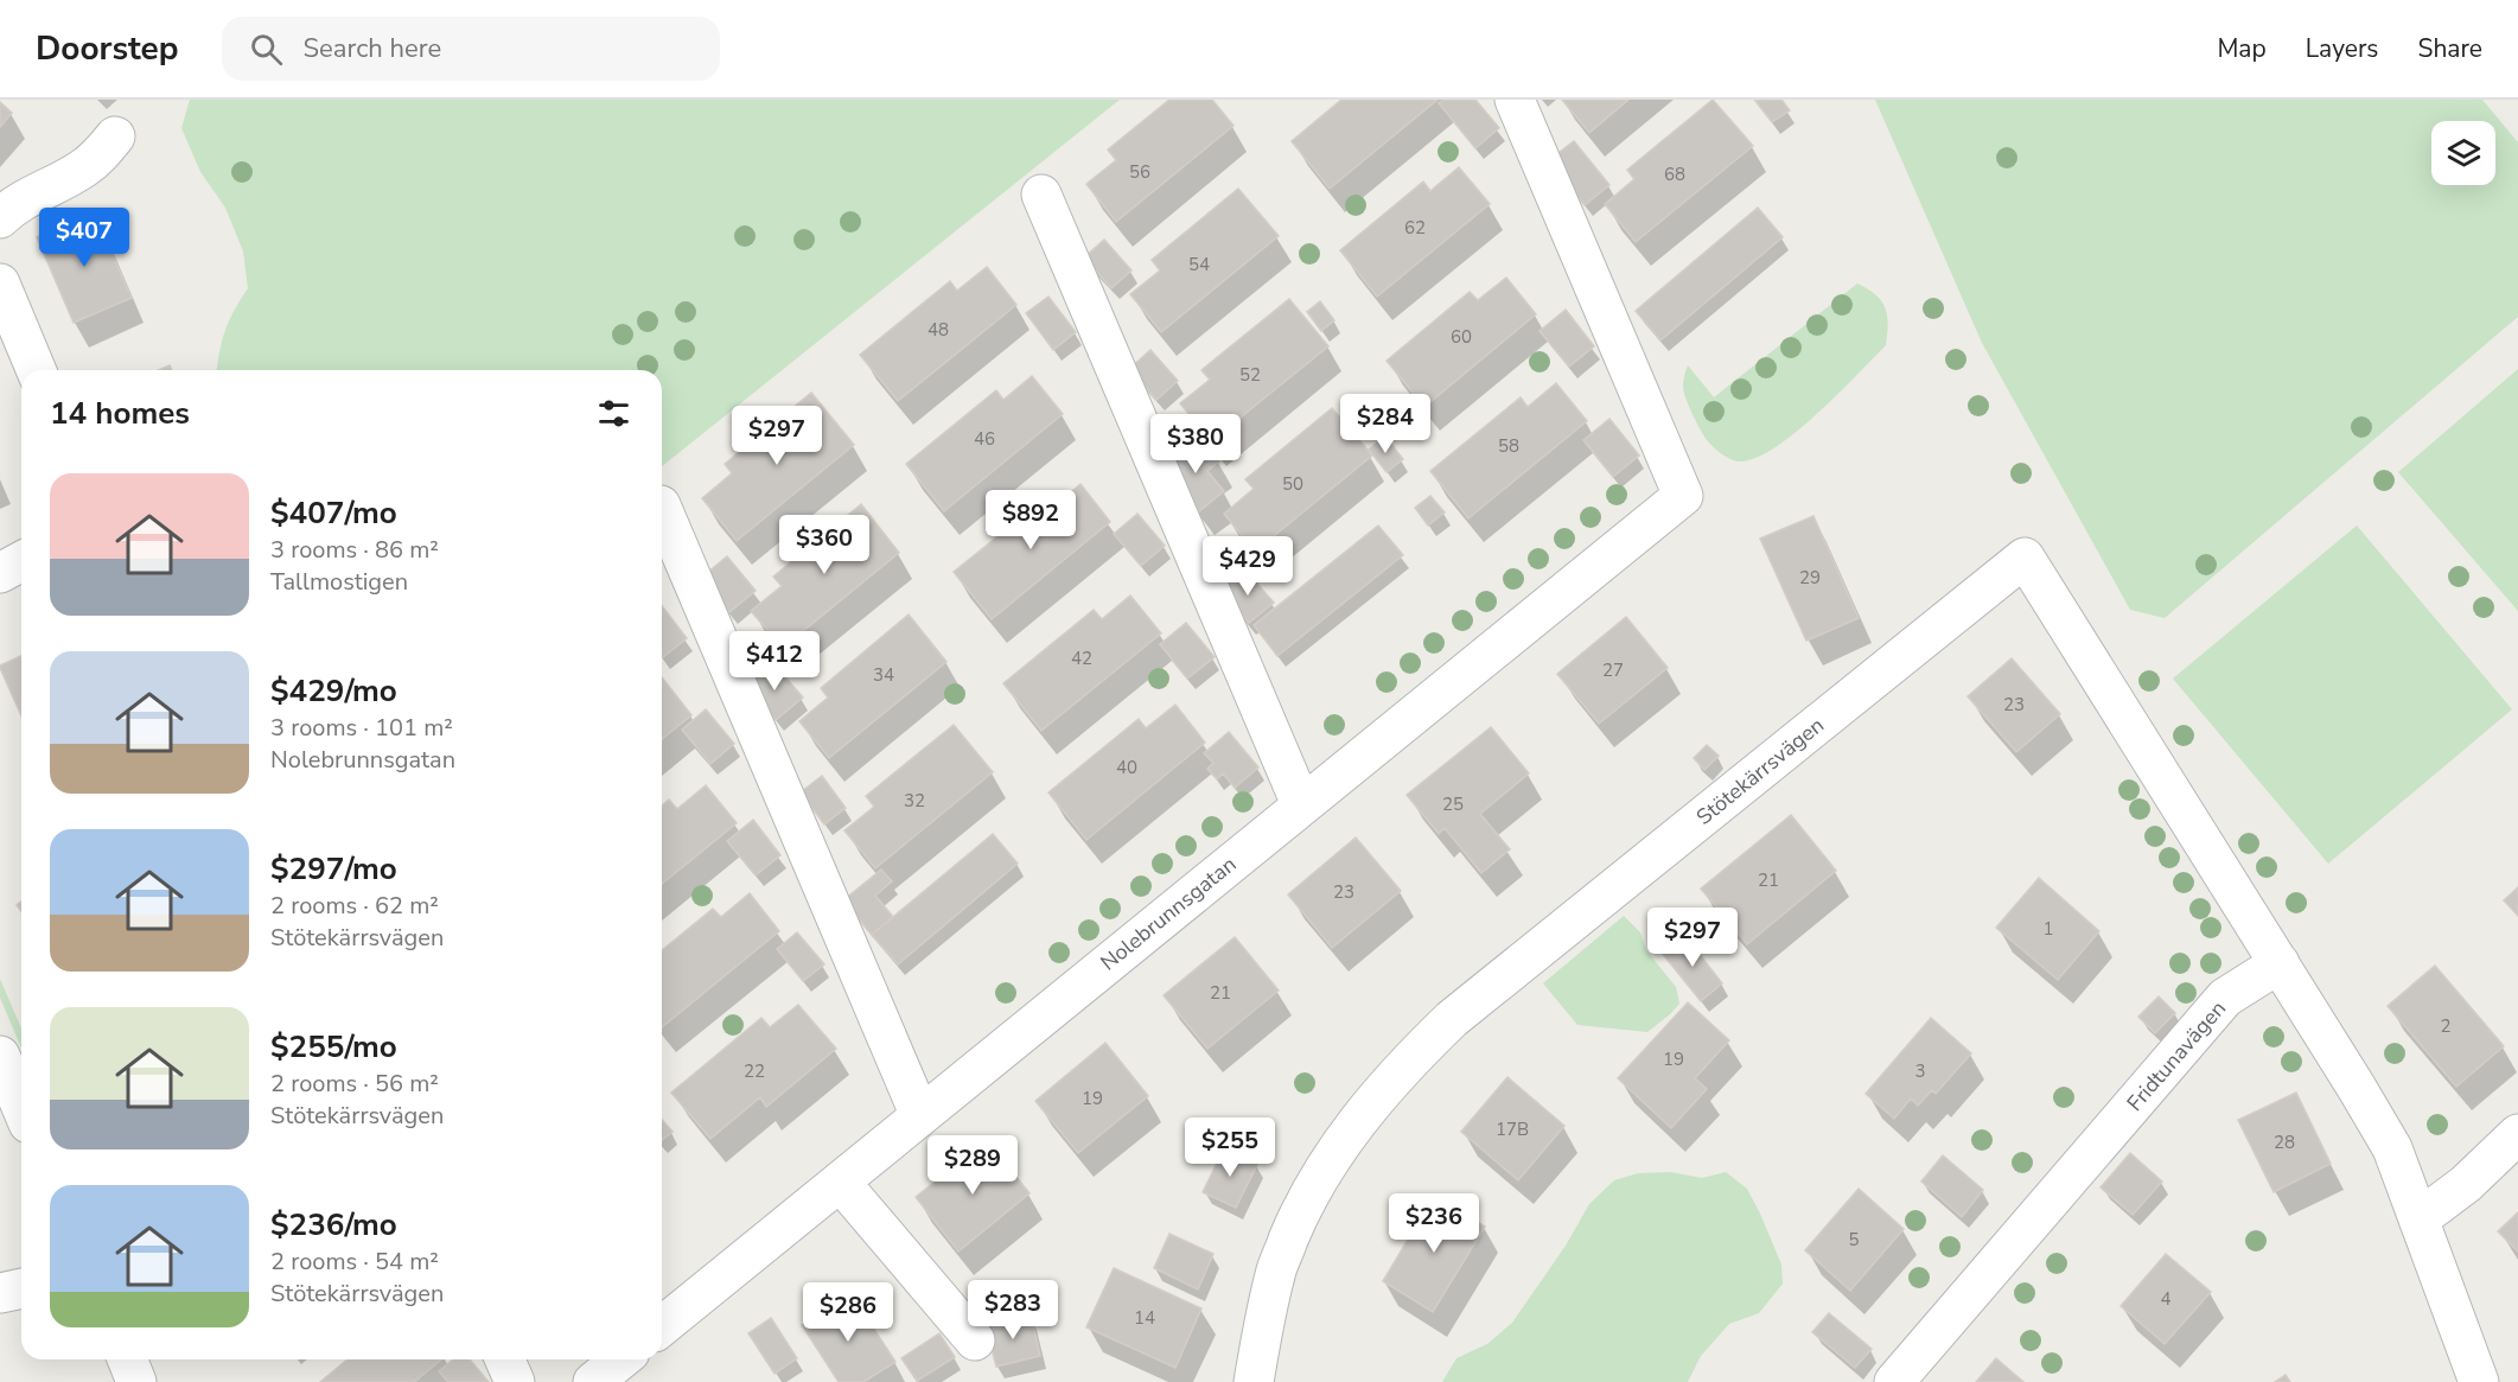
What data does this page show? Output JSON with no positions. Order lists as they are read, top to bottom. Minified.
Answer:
{"streets":{"street":["Stötekärrsvägen","Nolebrunnsgatan","Fridtunavägen"]},"crossings":[["Stötekärrsvägen","Fridtunavägen"]],"house_numbers":["56","68","62","54","48","60","52","46","58","50","29","42","27","34","23","40","32","25","21","23","1","21","2","19","22","3","19","17B","28","5","4","14"],"page":{"header":"Doorstep","search":"Search here","nav":["Map","Layers","Share"],"price":["$407","$284","$297","$380","$892","$360","$429","$412","$297","$255","$289","$236","$283","$286"],"heading":"14 homes","list":[{"name":"$407/mo","note":"3 rooms · 86 m² · Tallmostigen"},{"name":"$429/mo","note":"3 rooms · 101 m² · Nolebrunnsgatan"},{"name":"$297/mo","note":"2 rooms · 62 m² · Stötekärrsvägen"},{"name":"$255/mo","note":"2 rooms · 56 m² · Stötekärrsvägen"},{"name":"$236/mo","note":"2 rooms · 54 m² · Stötekärrsvägen"}]}}
